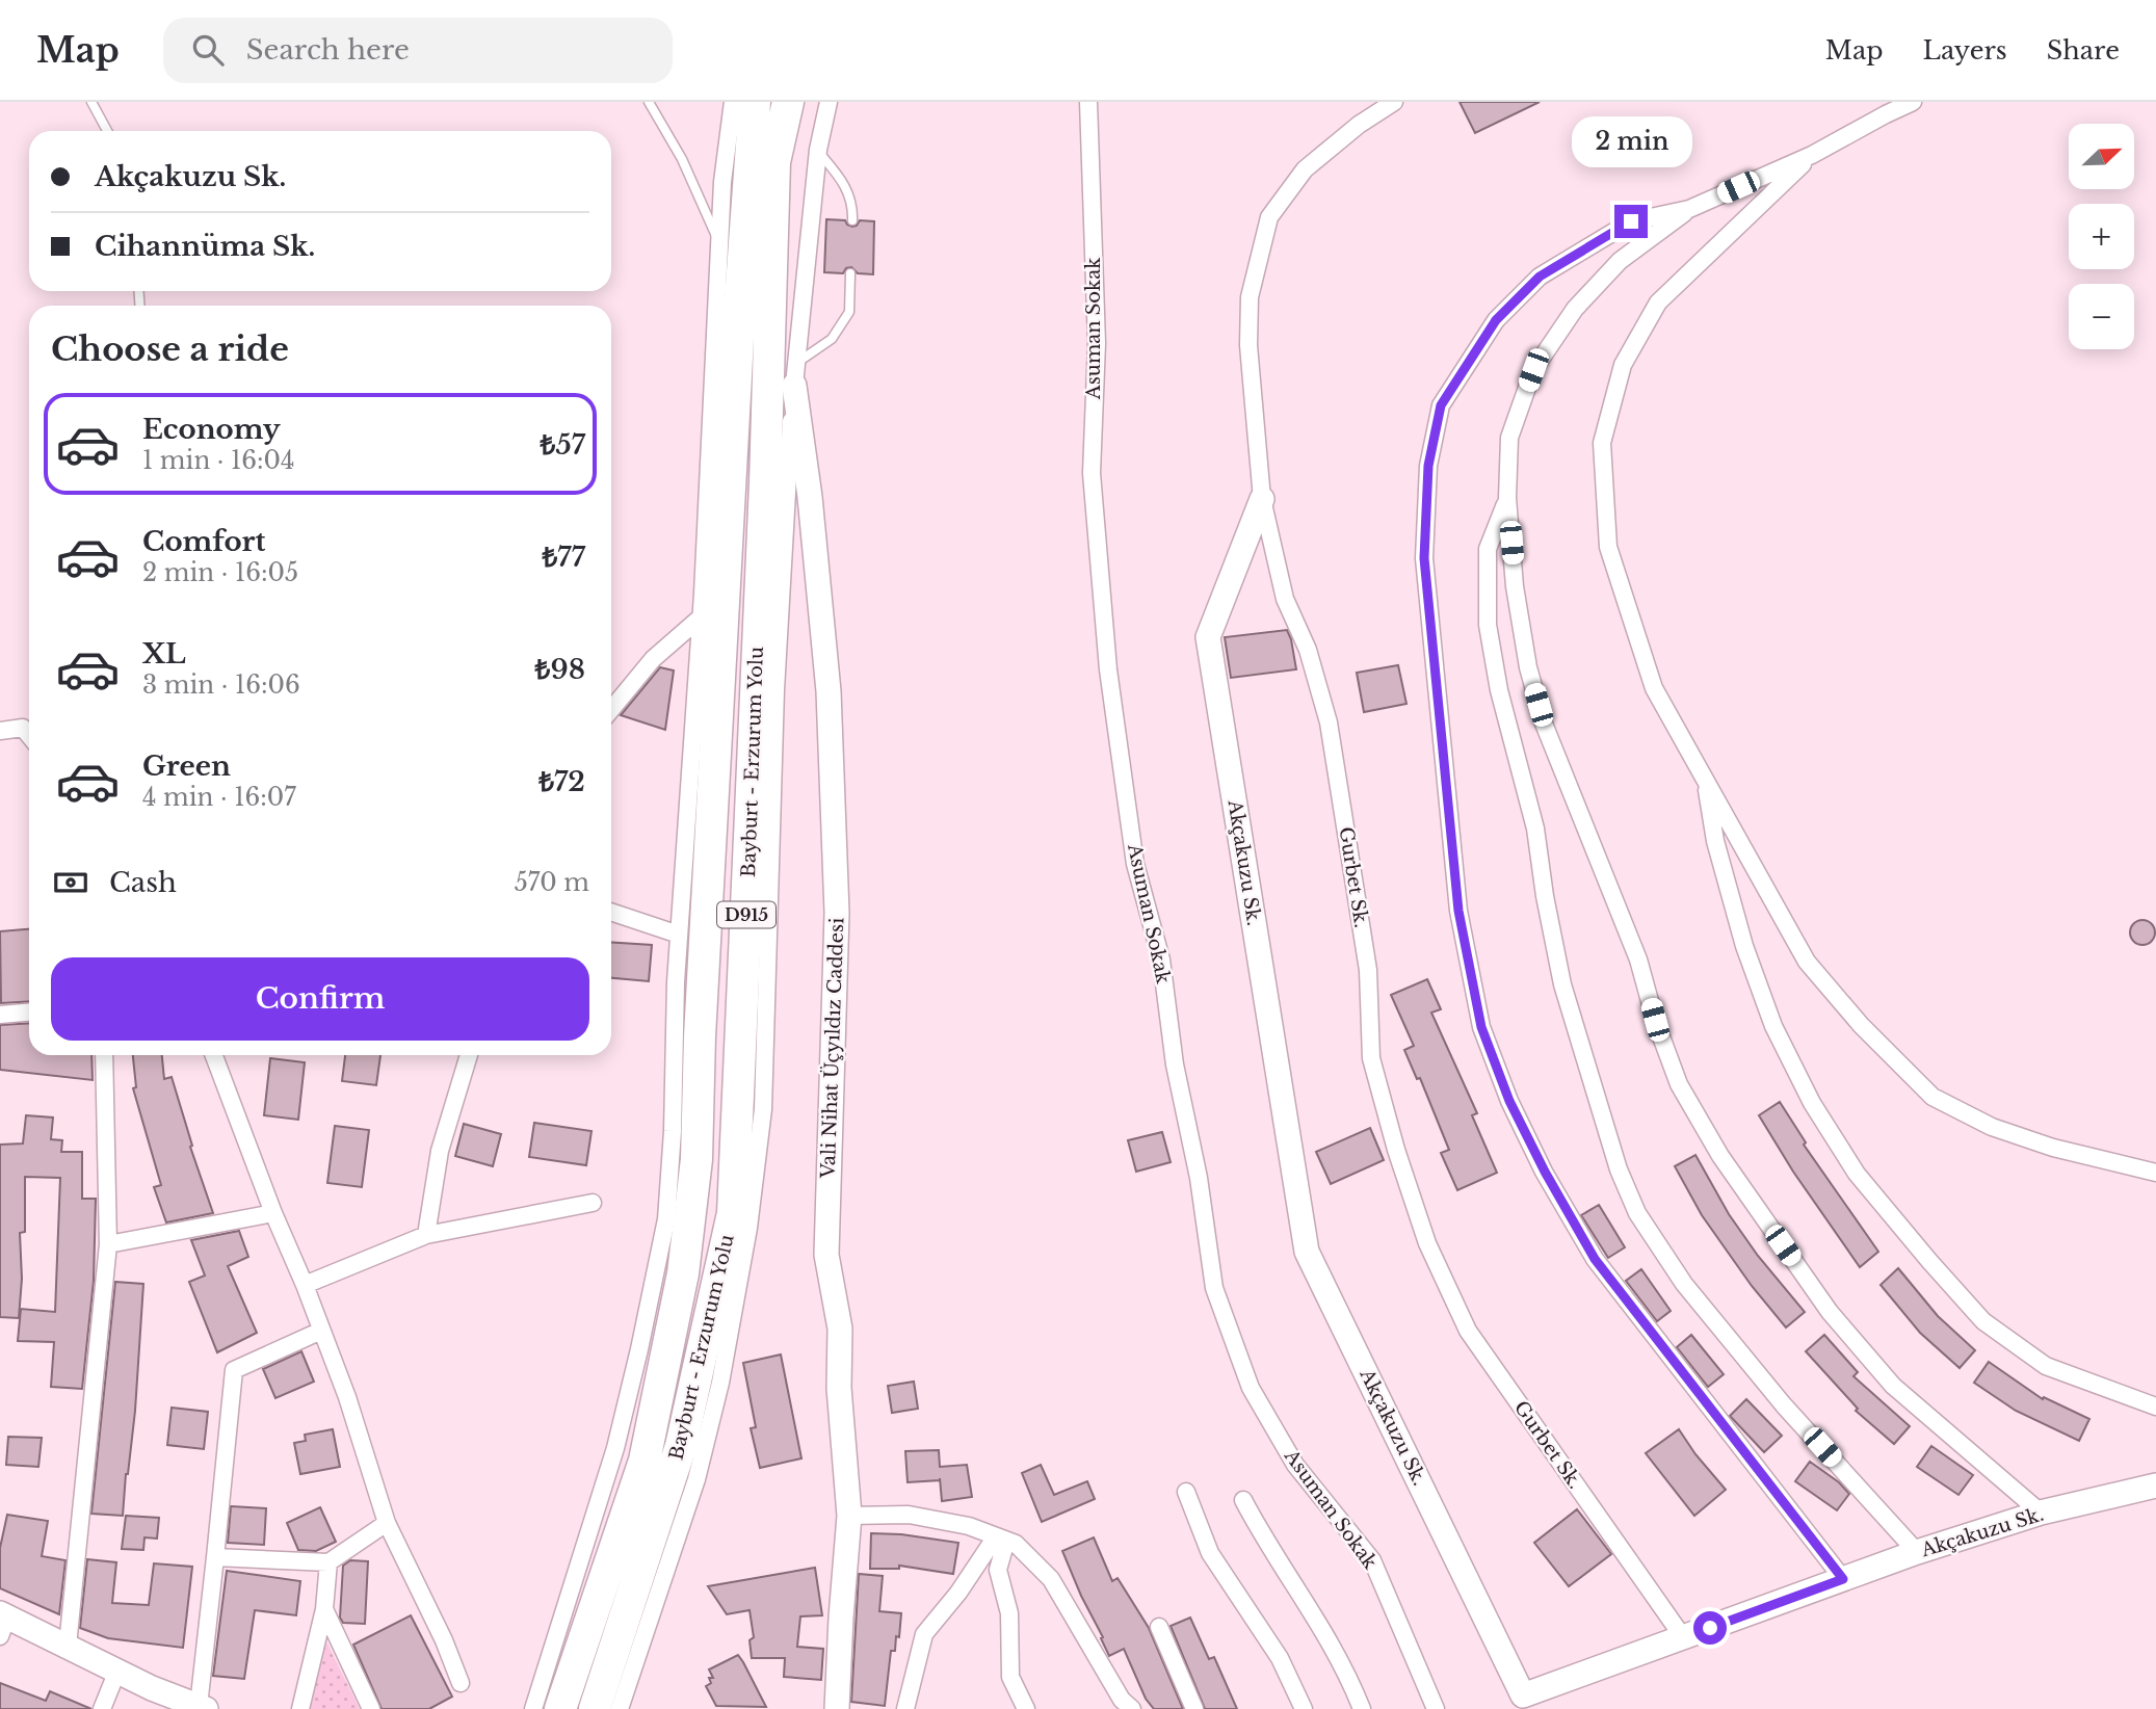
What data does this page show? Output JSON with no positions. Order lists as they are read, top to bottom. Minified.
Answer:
{"streets":{"highway":["Bayburt - Erzurum Yolu","D915"],"main road":["Akçakuzu Sk.","Vali Nihat Üçyıldız Caddesi"],"street":["Asuman Sokak","Gurbet Sk."]},"crossings":[["Akçakuzu Sk.","Gurbet Sk."]],"north":"top right","page":{"header":"Map","search":"Search here","nav":["Map","Layers","Share"],"bubble":"2 min","map_buttons":["+","−"],"banner":["Akçakuzu Sk.","Cihannüma Sk."],"heading":"Choose a ride","list":[{"name":"Economy","note":"1 min · 16:04","value":"₺57"},{"name":"Comfort","note":"2 min · 16:05","value":"₺77"},{"name":"XL","note":"3 min · 16:06","value":"₺98"},{"name":"Green","note":"4 min · 16:07","value":"₺72"}],"pay":["Cash","570 m"],"buttons":"Confirm"}}
